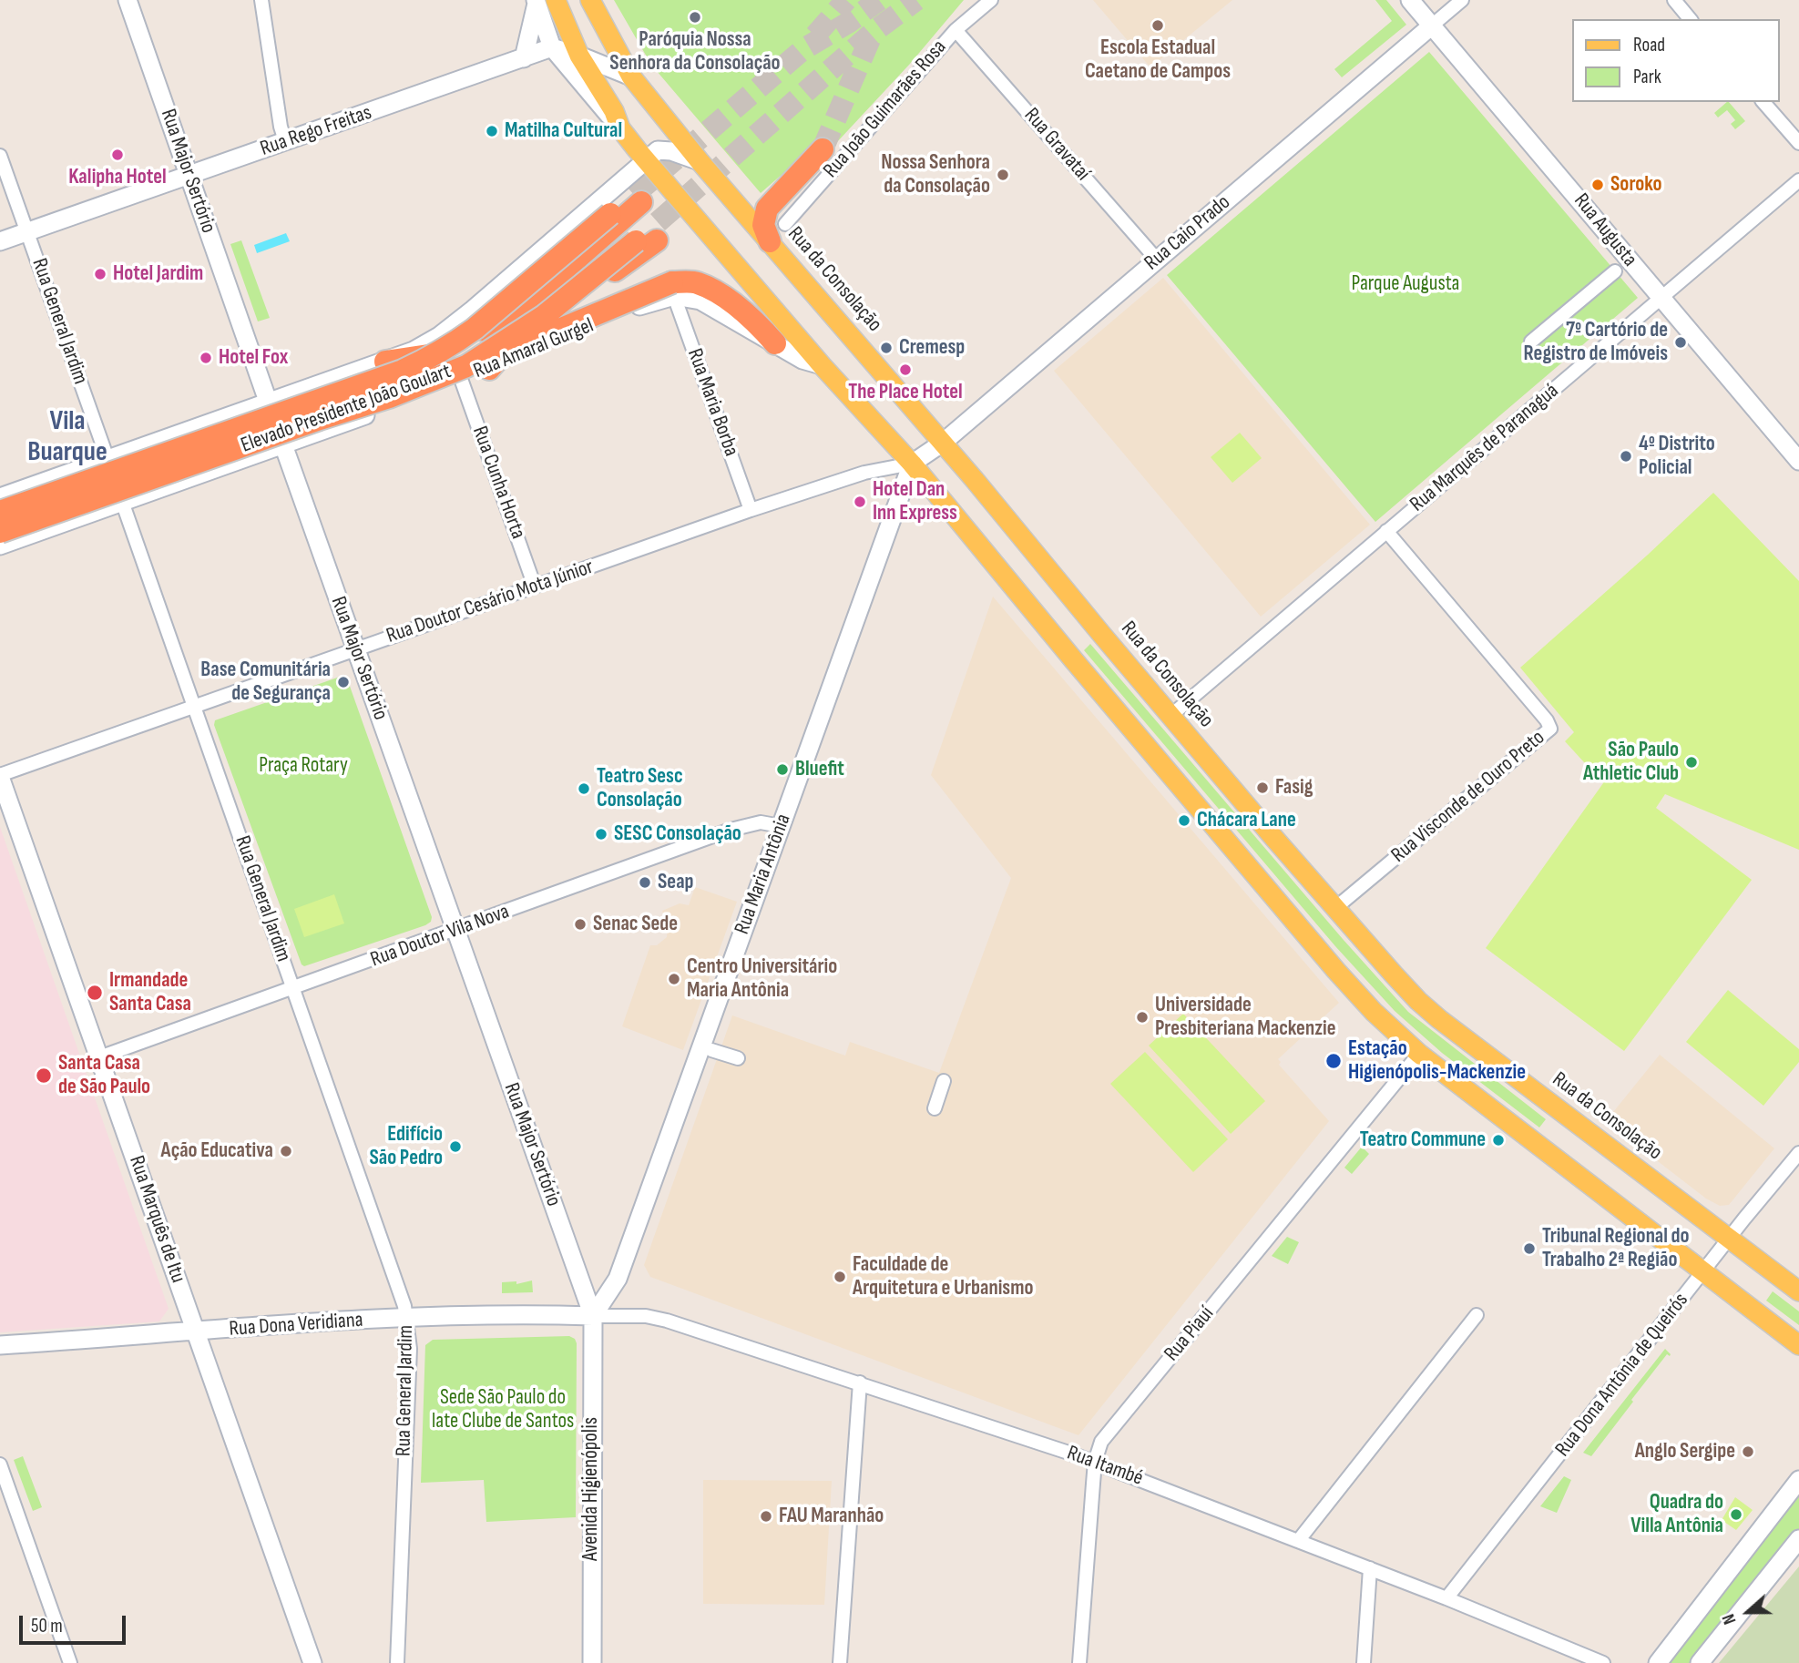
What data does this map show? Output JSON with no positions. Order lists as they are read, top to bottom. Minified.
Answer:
{"streets":{"highway":["Elevado Presidente João Goulart"],"main road":["Rua da Consolação"],"street":["Rua João Guimarães Rosa","Rua Rego Freitas","Rua Gravataí","Rua Major Sertório","Rua Augusta","Rua Caio Prado","Rua General Jardim","Rua Amaral Gurgel","Rua Maria Borba","Rua Marquês de Paranaguá","Rua Cunha Horta","Rua Doutor Cesário Mota Júnior","Rua Visconde de Ouro Preto","Rua Maria Antônia","Rua Doutor Vila Nova","Rua Marquês de Itu","Rua Dona Veridiana","Rua Piauí","Rua Dona Antônia de Queirós","Rua Itambé","Avenida Higienópolis"]},"crossings":[["Rua João Guimarães Rosa","Rua Gravataí"],["Rua Rego Freitas","Rua Major Sertório"],["Rua Rego Freitas","Rua General Jardim"],["Rua Gravataí","Rua Caio Prado"],["Rua Major Sertório","Rua Amaral Gurgel"],["Rua Major Sertório","Rua Doutor Cesário Mota Júnior"],["Rua Major Sertório","Rua Maria Antônia"],["Rua Major Sertório","Rua Doutor Vila Nova"],["Rua Major Sertório","Rua Dona Veridiana"],["Rua Major Sertório","Rua Itambé"],["Rua Major Sertório","Avenida Higienópolis"],["Rua Augusta","Rua Caio Prado"],["Rua Augusta","Rua Marquês de Paranaguá"],["Rua Caio Prado","Rua da Consolação"],["Rua Caio Prado","Rua Doutor Cesário Mota Júnior"],["Rua Caio Prado","Rua Maria Antônia"],["Rua da Consolação","Rua Marquês de Paranaguá"],["Rua da Consolação","Rua Visconde de Ouro Preto"],["Rua da Consolação","Rua Dona Antônia de Queirós"],["Rua General Jardim","Rua Amaral Gurgel"],["Rua General Jardim","Rua Doutor Cesário Mota Júnior"],["Rua General Jardim","Rua Doutor Vila Nova"],["Rua General Jardim","Rua Dona Veridiana"],["Rua Amaral Gurgel","Elevado Presidente João Goulart"],["Rua Amaral Gurgel","Rua Cunha Horta"],["Rua Maria Borba","Rua Doutor Cesário Mota Júnior"],["Elevado Presidente João Goulart","Rua Cunha Horta"],["Rua Marquês de Paranaguá","Rua Visconde de Ouro Preto"],["Rua Cunha Horta","Rua Doutor Cesário Mota Júnior"],["Rua Doutor Cesário Mota Júnior","Rua Maria Antônia"],["Rua Doutor Cesário Mota Júnior","Rua Marquês de Itu"],["Rua Maria Antônia","Rua Doutor Vila Nova"],["Rua Maria Antônia","Rua Dona Veridiana"],["Rua Maria Antônia","Rua Itambé"],["Rua Maria Antônia","Avenida Higienópolis"],["Rua Doutor Vila Nova","Rua Marquês de Itu"],["Rua Marquês de Itu","Rua Dona Veridiana"],["Rua Dona Veridiana","Rua Itambé"],["Rua Dona Veridiana","Avenida Higienópolis"],["Rua Piauí","Rua Itambé"],["Rua Dona Antônia de Queirós","Rua Itambé"],["Rua Itambé","Avenida Higienópolis"]],"districts":["Vila Buarque"],"parks":["Parque Augusta","Praça Rotary","Sede São Paulo do Iate Clube de Santos"],"places":["Paróquia Nossa Senhora da Consolação","Escola Estadual Caetano de Campos","Matilha Cultural","Kalipha Hotel","Nossa Senhora da Consolação","Soroko","Hotel Jardim","7º Cartório de Registro de Imóveis","Cremesp","Hotel Fox","The Place Hotel","4º Distrito Policial","Hotel Dan Inn Express","Base Comunitária de Segurança","São Paulo Athletic Club","Bluefit","Fasig","Teatro Sesc Consolação","Chácara Lane","SESC Consolação","Seap","Senac Sede","Centro Universitário Maria Antônia","Irmandade Santa Casa","Universidade Presbiteriana Mackenzie","Estação Higienópolis-Mackenzie","Santa Casa de São Paulo","Teatro Commune","Edifício São Pedro","Ação Educativa","Tribunal Regional do Trabalho 2ª Região","Faculdade de Arquitetura e Urbanismo","Anglo Sergipe","Quadra do Villa Antônia","FAU Maranhão"],"legend":["Road","Park"],"scale_bar":"50 m","north":"left"}
